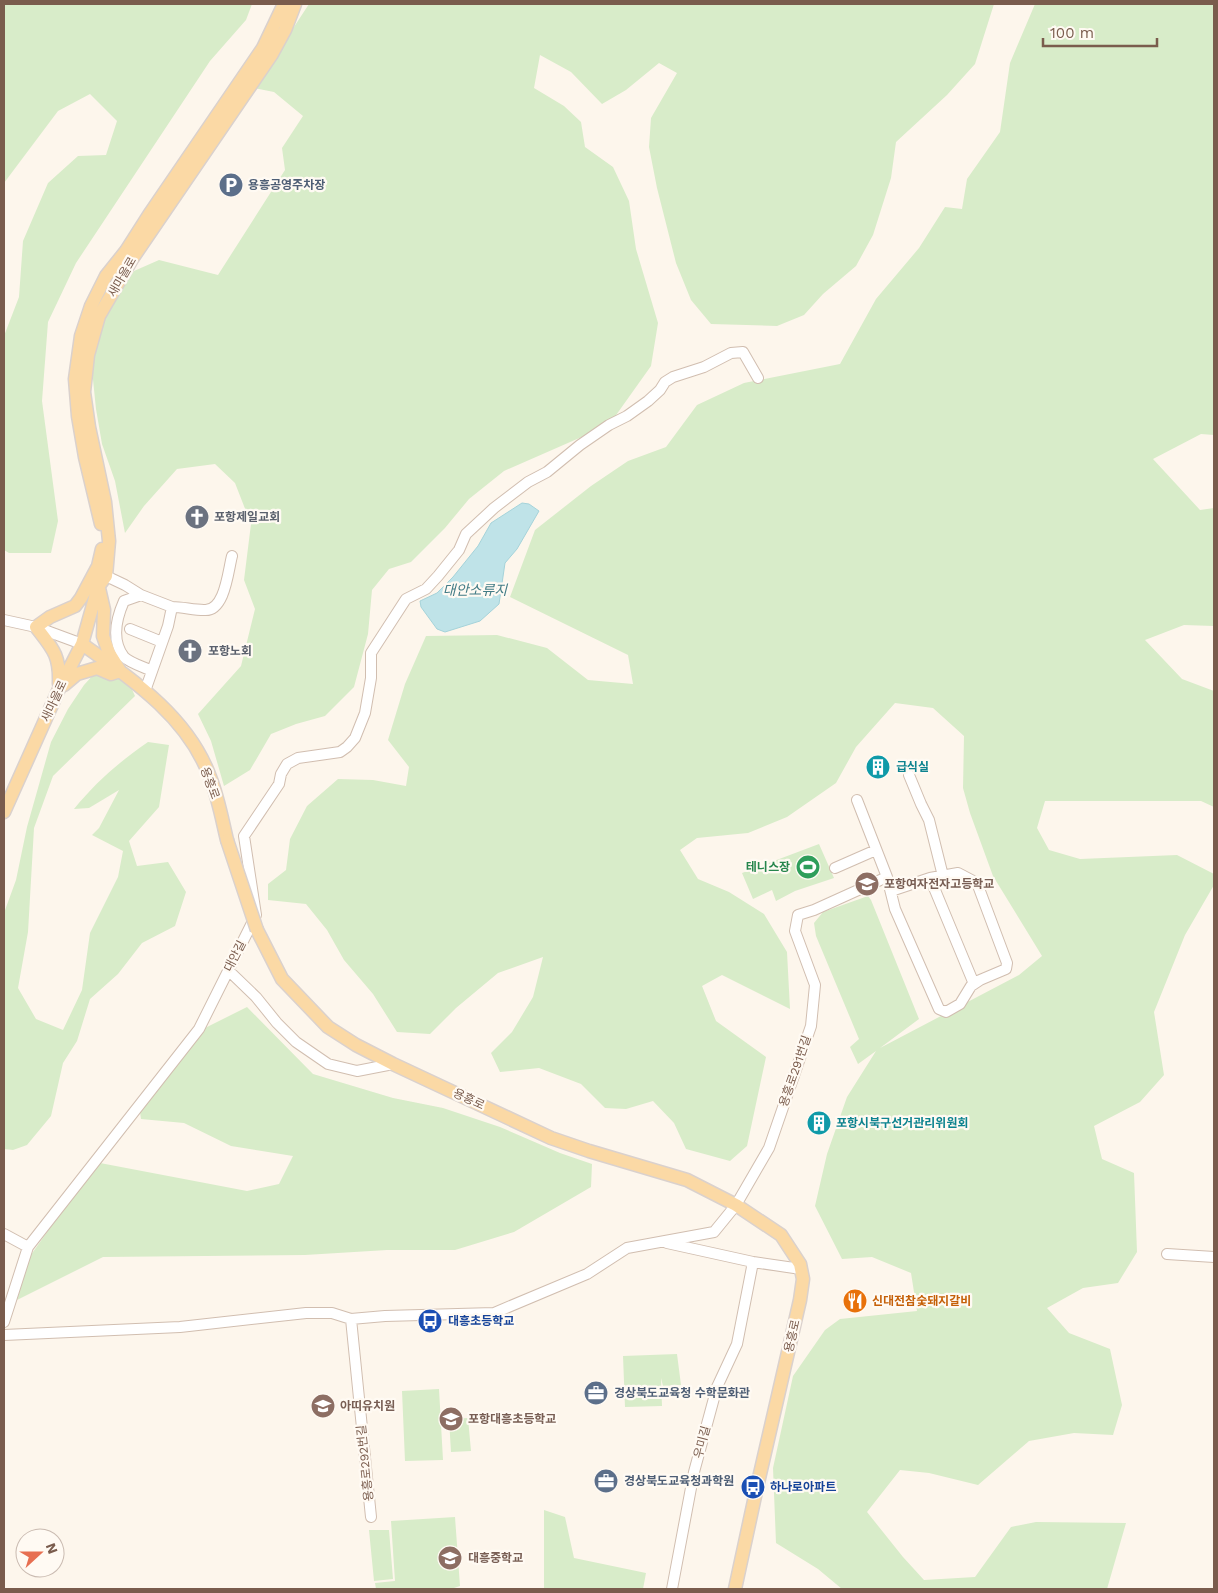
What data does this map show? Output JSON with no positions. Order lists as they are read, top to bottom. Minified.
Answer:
{"streets":{"main road":["새마을로","용흥로"],"street":["대안길","용흥로291번길","우미길","용흥로292번길"]},"crossings":[["새마을로","용흥로"],["용흥로","용흥로291번길"],["용흥로291번길","용흥로292번길"]],"water":["대안소류지"],"places":{"parking":["용흥공영주차장"],"church":["포항제일교회","포항노회"],"building":["급식실","포항시북구선거관리위원회"],"sports":["테니스장"],"school or university":["포항여자전자고등학교","아띠유치원","포항대흥초등학교","대흥중학교"],"restaurant":["신대전참숯돼지갈비"],"bus stop":["대흥초등학교","하나로아파트"],"office":["경상북도교육청 수학문화관","경상북도교육청과학원"]},"scale_bar":"100 m","north":"right"}
